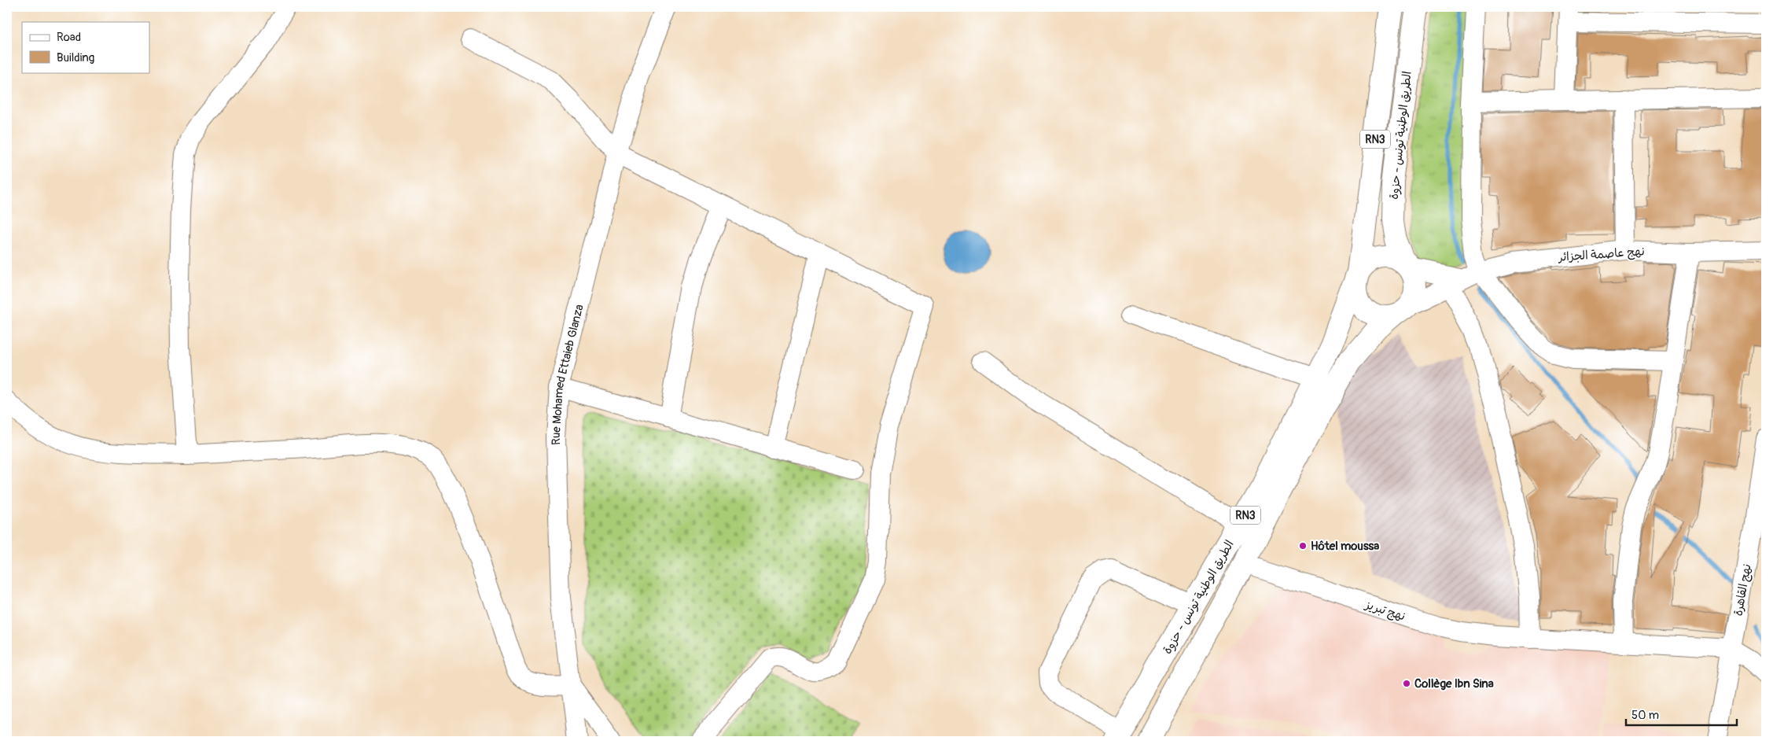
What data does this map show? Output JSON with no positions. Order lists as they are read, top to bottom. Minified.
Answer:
{"streets":{"main road":["الطريق الوطنية تونس - حزوة","RN3"],"street":["نهج عاصمة الجزائر","Rue Mohamed Ettaieb Glanza","نهج القاهرة","نهج تبريز"]},"crossings":[["الطريق الوطنية تونس - حزوة","RN3"],["الطريق الوطنية تونس - حزوة","نهج عاصمة الجزائر"],["الطريق الوطنية تونس - حزوة","نهج تبريز"],["RN3","نهج عاصمة الجزائر"],["نهج القاهرة","نهج تبريز"]],"places":["Hôtel moussa","Collège Ibn Sina"],"legend":["Road","Building"],"scale_bar":"50 m"}
